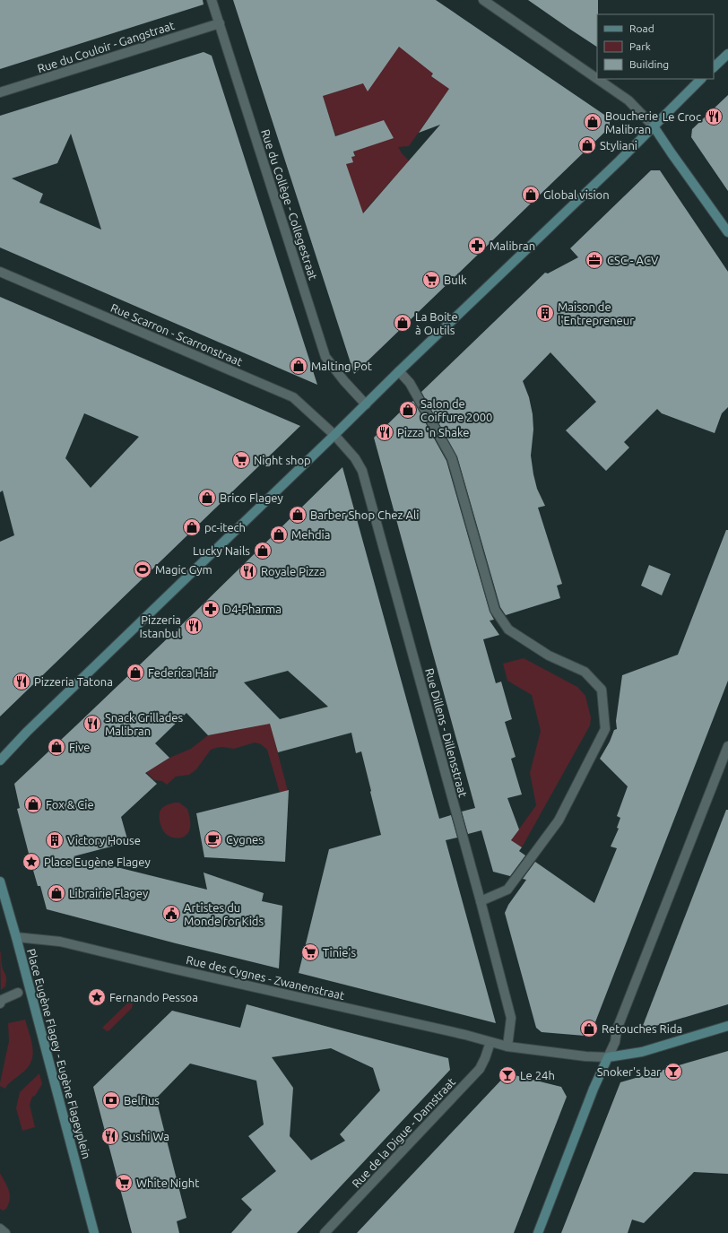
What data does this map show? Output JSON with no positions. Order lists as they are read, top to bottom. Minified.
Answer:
{"streets":{"main road":["Place Eugène Flagey - Eugène Flageyplein"],"street":["Rue du Couloir - Gangstraat","Rue du Collège - Collegestraat","Rue Scarron - Scarronstraat","Rue Dillens - Dillensstraat","Rue des Cygnes - Zwanenstraat","Rue de la Digue - Damstraat"]},"crossings":[["Rue du Couloir - Gangstraat","Rue du Collège - Collegestraat"],["Rue Scarron - Scarronstraat","Rue Dillens - Dillensstraat"],["Rue Dillens - Dillensstraat","Rue des Cygnes - Zwanenstraat"],["Rue des Cygnes - Zwanenstraat","Place Eugène Flagey - Eugène Flageyplein"],["Rue des Cygnes - Zwanenstraat","Rue de la Digue - Damstraat"]],"places":{"restaurant":["Le Croc","Pizza 'n Shake","Royale Pizza","Pizzeria Istanbul","Pizzeria Tatona","Snack Grillades Malibran","Sushi Wa"],"shop":["Boucherie Malibran","Styliani","Global vision","La Boite à Outils","Malting Pot","Salon de Coiffure 2000","Brico Flagey","Barber Shop Chez Ali","pc-itech","Mehdia","Lucky Nails","Federica Hair","Five","Fox & Cie","Librairie Flagey","Retouches Rida"],"pharmacy":["Malibran","D4-Pharma"],"office":["CSC - ACV"],"supermarket":["Bulk","Night shop","Tinie's","White Night"],"building":["Maison de l'Entrepreneur","Victory House"],"sports":["Magic Gym"],"cafe":["Cygnes"],"place":["Place Eugène Flagey","Fernando Pessoa"],"public building":["Artistes du Monde for Kids"],"bar":["Snoker's bar","Le 24h"],"bank":["Belfius"]},"legend":["Road","Park","Building"]}
